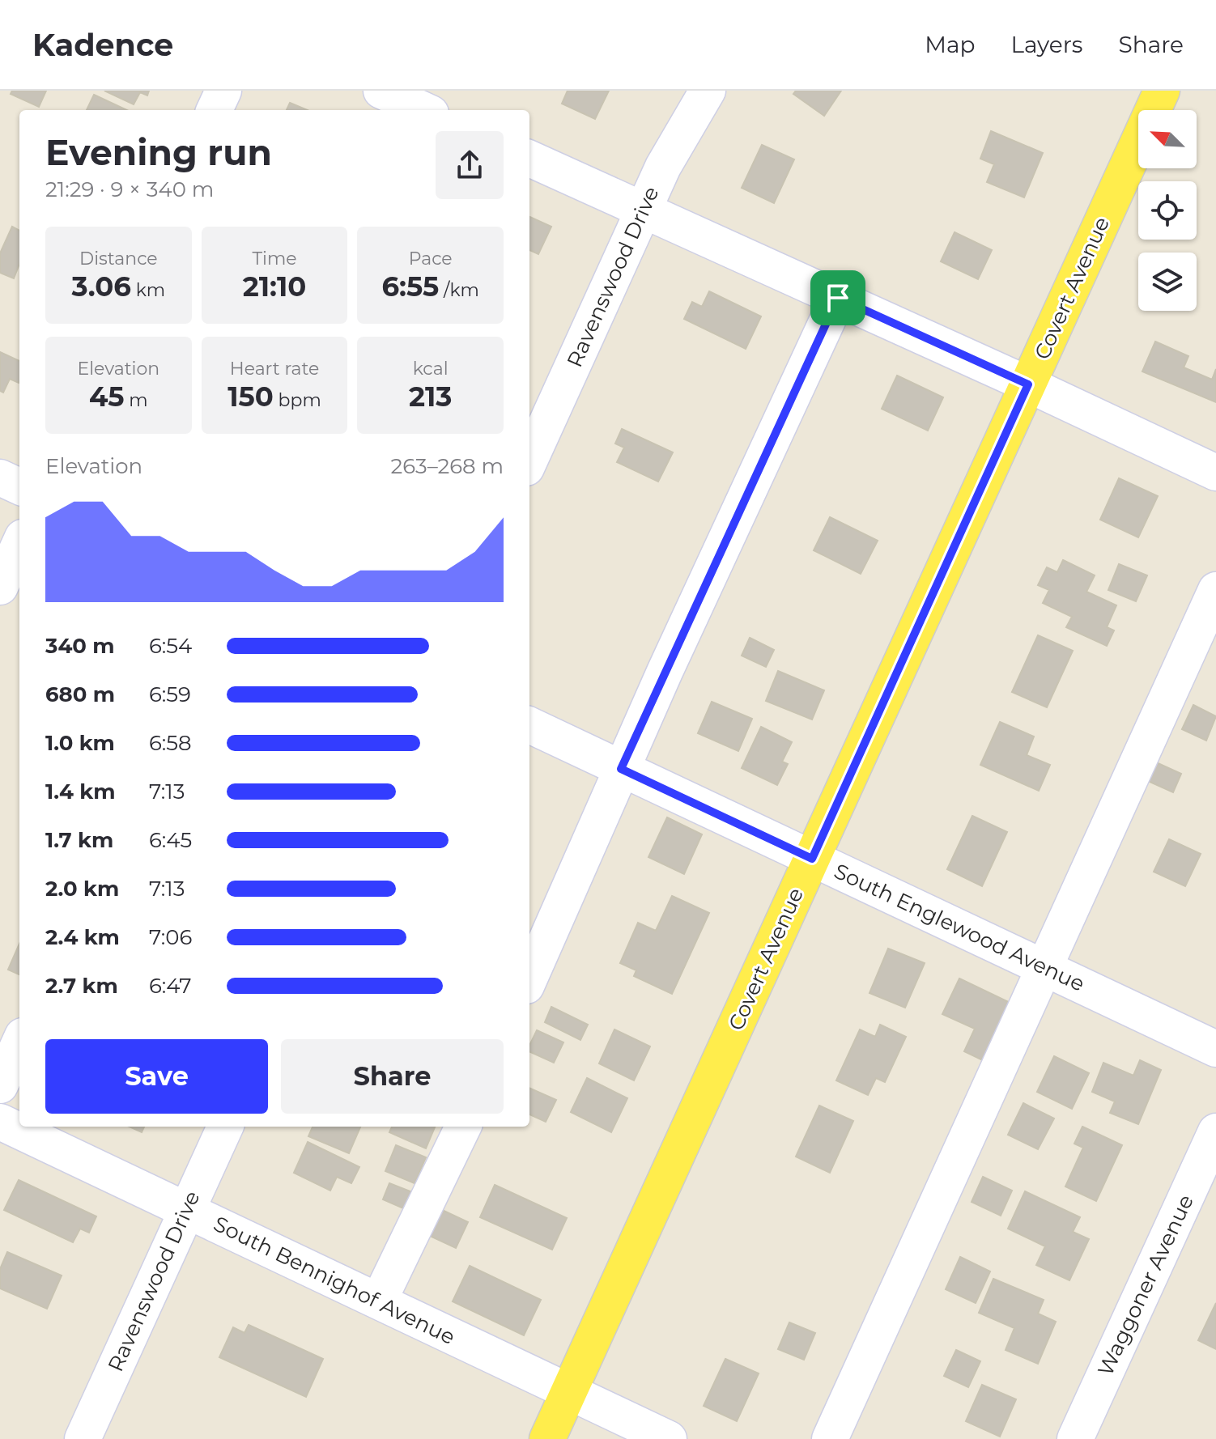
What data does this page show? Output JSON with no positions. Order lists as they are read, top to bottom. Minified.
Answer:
{"streets":{"main road":["Covert Avenue"],"street":["Ravenswood Drive","South Englewood Avenue","South Bennighof Avenue","Waggoner Avenue"]},"crossings":[["Ravenswood Drive","South Bennighof Avenue"],["Covert Avenue","South Englewood Avenue"],["Covert Avenue","South Bennighof Avenue"]],"north":"top left","page":{"header":"Kadence","nav":["Map","Layers","Share"],"heading":["Evening run","21:29 · 9 × 340 m"],"stats":[["Distance","3.06 km"],["Time","21:10"],["Pace","6:55 /km"],["Elevation","45 m"],["Heart rate","150 bpm"],["kcal","213"]],"chart":["Elevation","263–268 m"],"list":[{"name":"340 m","note":"6:54"},{"name":"680 m","note":"6:59"},{"name":"1.0 km","note":"6:58"},{"name":"1.4 km","note":"7:13"},{"name":"1.7 km","note":"6:45"},{"name":"2.0 km","note":"7:13"},{"name":"2.4 km","note":"7:06"},{"name":"2.7 km","note":"6:47"}],"buttons":["Save","Share"]}}
